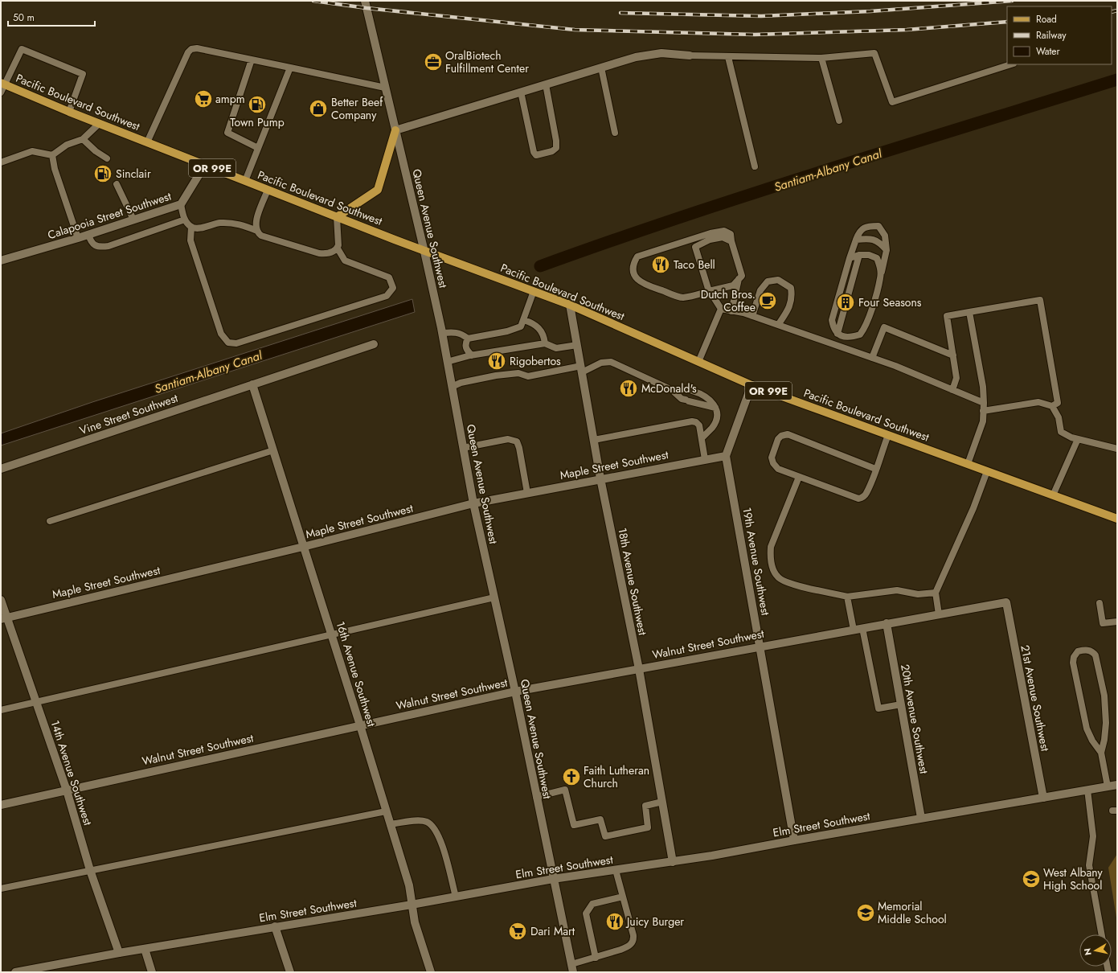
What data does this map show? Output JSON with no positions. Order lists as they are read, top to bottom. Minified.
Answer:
{"streets":{"main road":["Pacific Boulevard Southwest","OR 99E"],"street":["Calapooia Street Southwest","Queen Avenue Southwest","Vine Street Southwest","Maple Street Southwest","19th Avenue Southwest","18th Avenue Southwest","Walnut Street Southwest","16th Avenue Southwest","21st Avenue Southwest","20th Avenue Southwest","14th Avenue Southwest","Elm Street Southwest"]},"crossings":[["Pacific Boulevard Southwest","Calapooia Street Southwest"],["Pacific Boulevard Southwest","Queen Avenue Southwest"],["Pacific Boulevard Southwest","18th Avenue Southwest"],["Queen Avenue Southwest","Maple Street Southwest"],["Queen Avenue Southwest","Walnut Street Southwest"],["Queen Avenue Southwest","Elm Street Southwest"],["Vine Street Southwest","16th Avenue Southwest"],["Maple Street Southwest","19th Avenue Southwest"],["Maple Street Southwest","18th Avenue Southwest"],["Maple Street Southwest","16th Avenue Southwest"],["Maple Street Southwest","14th Avenue Southwest"],["19th Avenue Southwest","Walnut Street Southwest"],["19th Avenue Southwest","Elm Street Southwest"],["18th Avenue Southwest","Walnut Street Southwest"],["18th Avenue Southwest","Elm Street Southwest"],["Walnut Street Southwest","16th Avenue Southwest"],["Walnut Street Southwest","21st Avenue Southwest"],["Walnut Street Southwest","20th Avenue Southwest"],["Walnut Street Southwest","14th Avenue Southwest"],["16th Avenue Southwest","Elm Street Southwest"],["21st Avenue Southwest","Elm Street Southwest"],["20th Avenue Southwest","Elm Street Southwest"],["14th Avenue Southwest","Elm Street Southwest"]],"water":["Santiam-Albany Canal"],"places":{"office":["OralBiotech Fulfillment Center"],"supermarket":["ampm","Dari Mart"],"fuel station":["Town Pump","Sinclair"],"shop":["Better Beef Company"],"restaurant":["Taco Bell","Rigobertos","McDonald's","Juicy Burger"],"cafe":["Dutch Bros. Coffee"],"building":["Four Seasons"],"church":["Faith Lutheran Church"],"school or university":["West Albany High School","Memorial Middle School"]},"legend":["Road","Railway","Water"],"scale_bar":"50 m","north":"left"}
